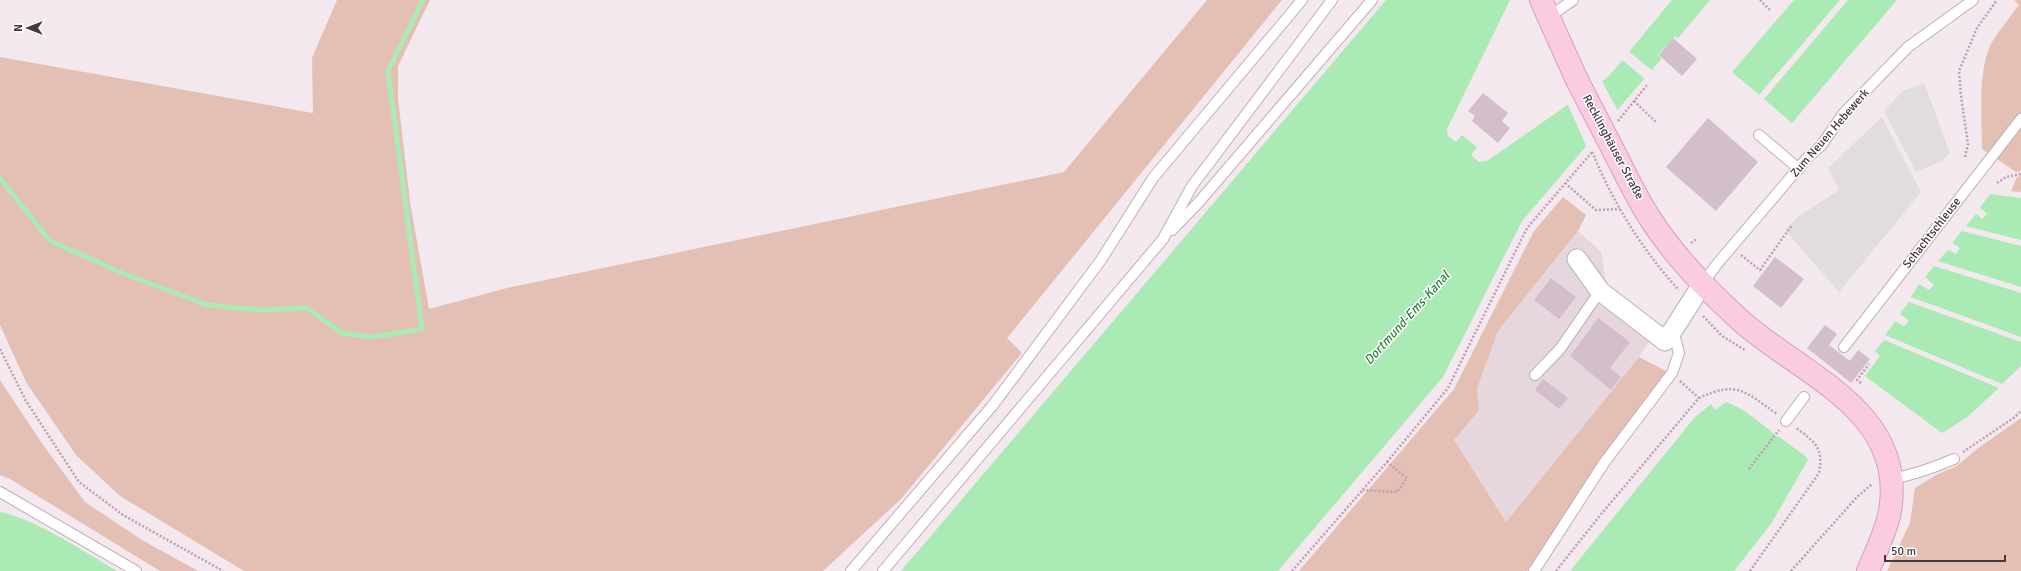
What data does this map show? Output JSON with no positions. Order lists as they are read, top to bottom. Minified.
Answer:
{"streets":{"main road":["Recklinghäuser Straße"],"lane":["Zum Neuen Hebewerk","Schachtschleuse"]},"crossings":[["Zum Neuen Hebewerk","Recklinghäuser Straße"]],"water":["Dortmund-Ems-Kanal"],"scale_bar":"50 m","north":"left"}
